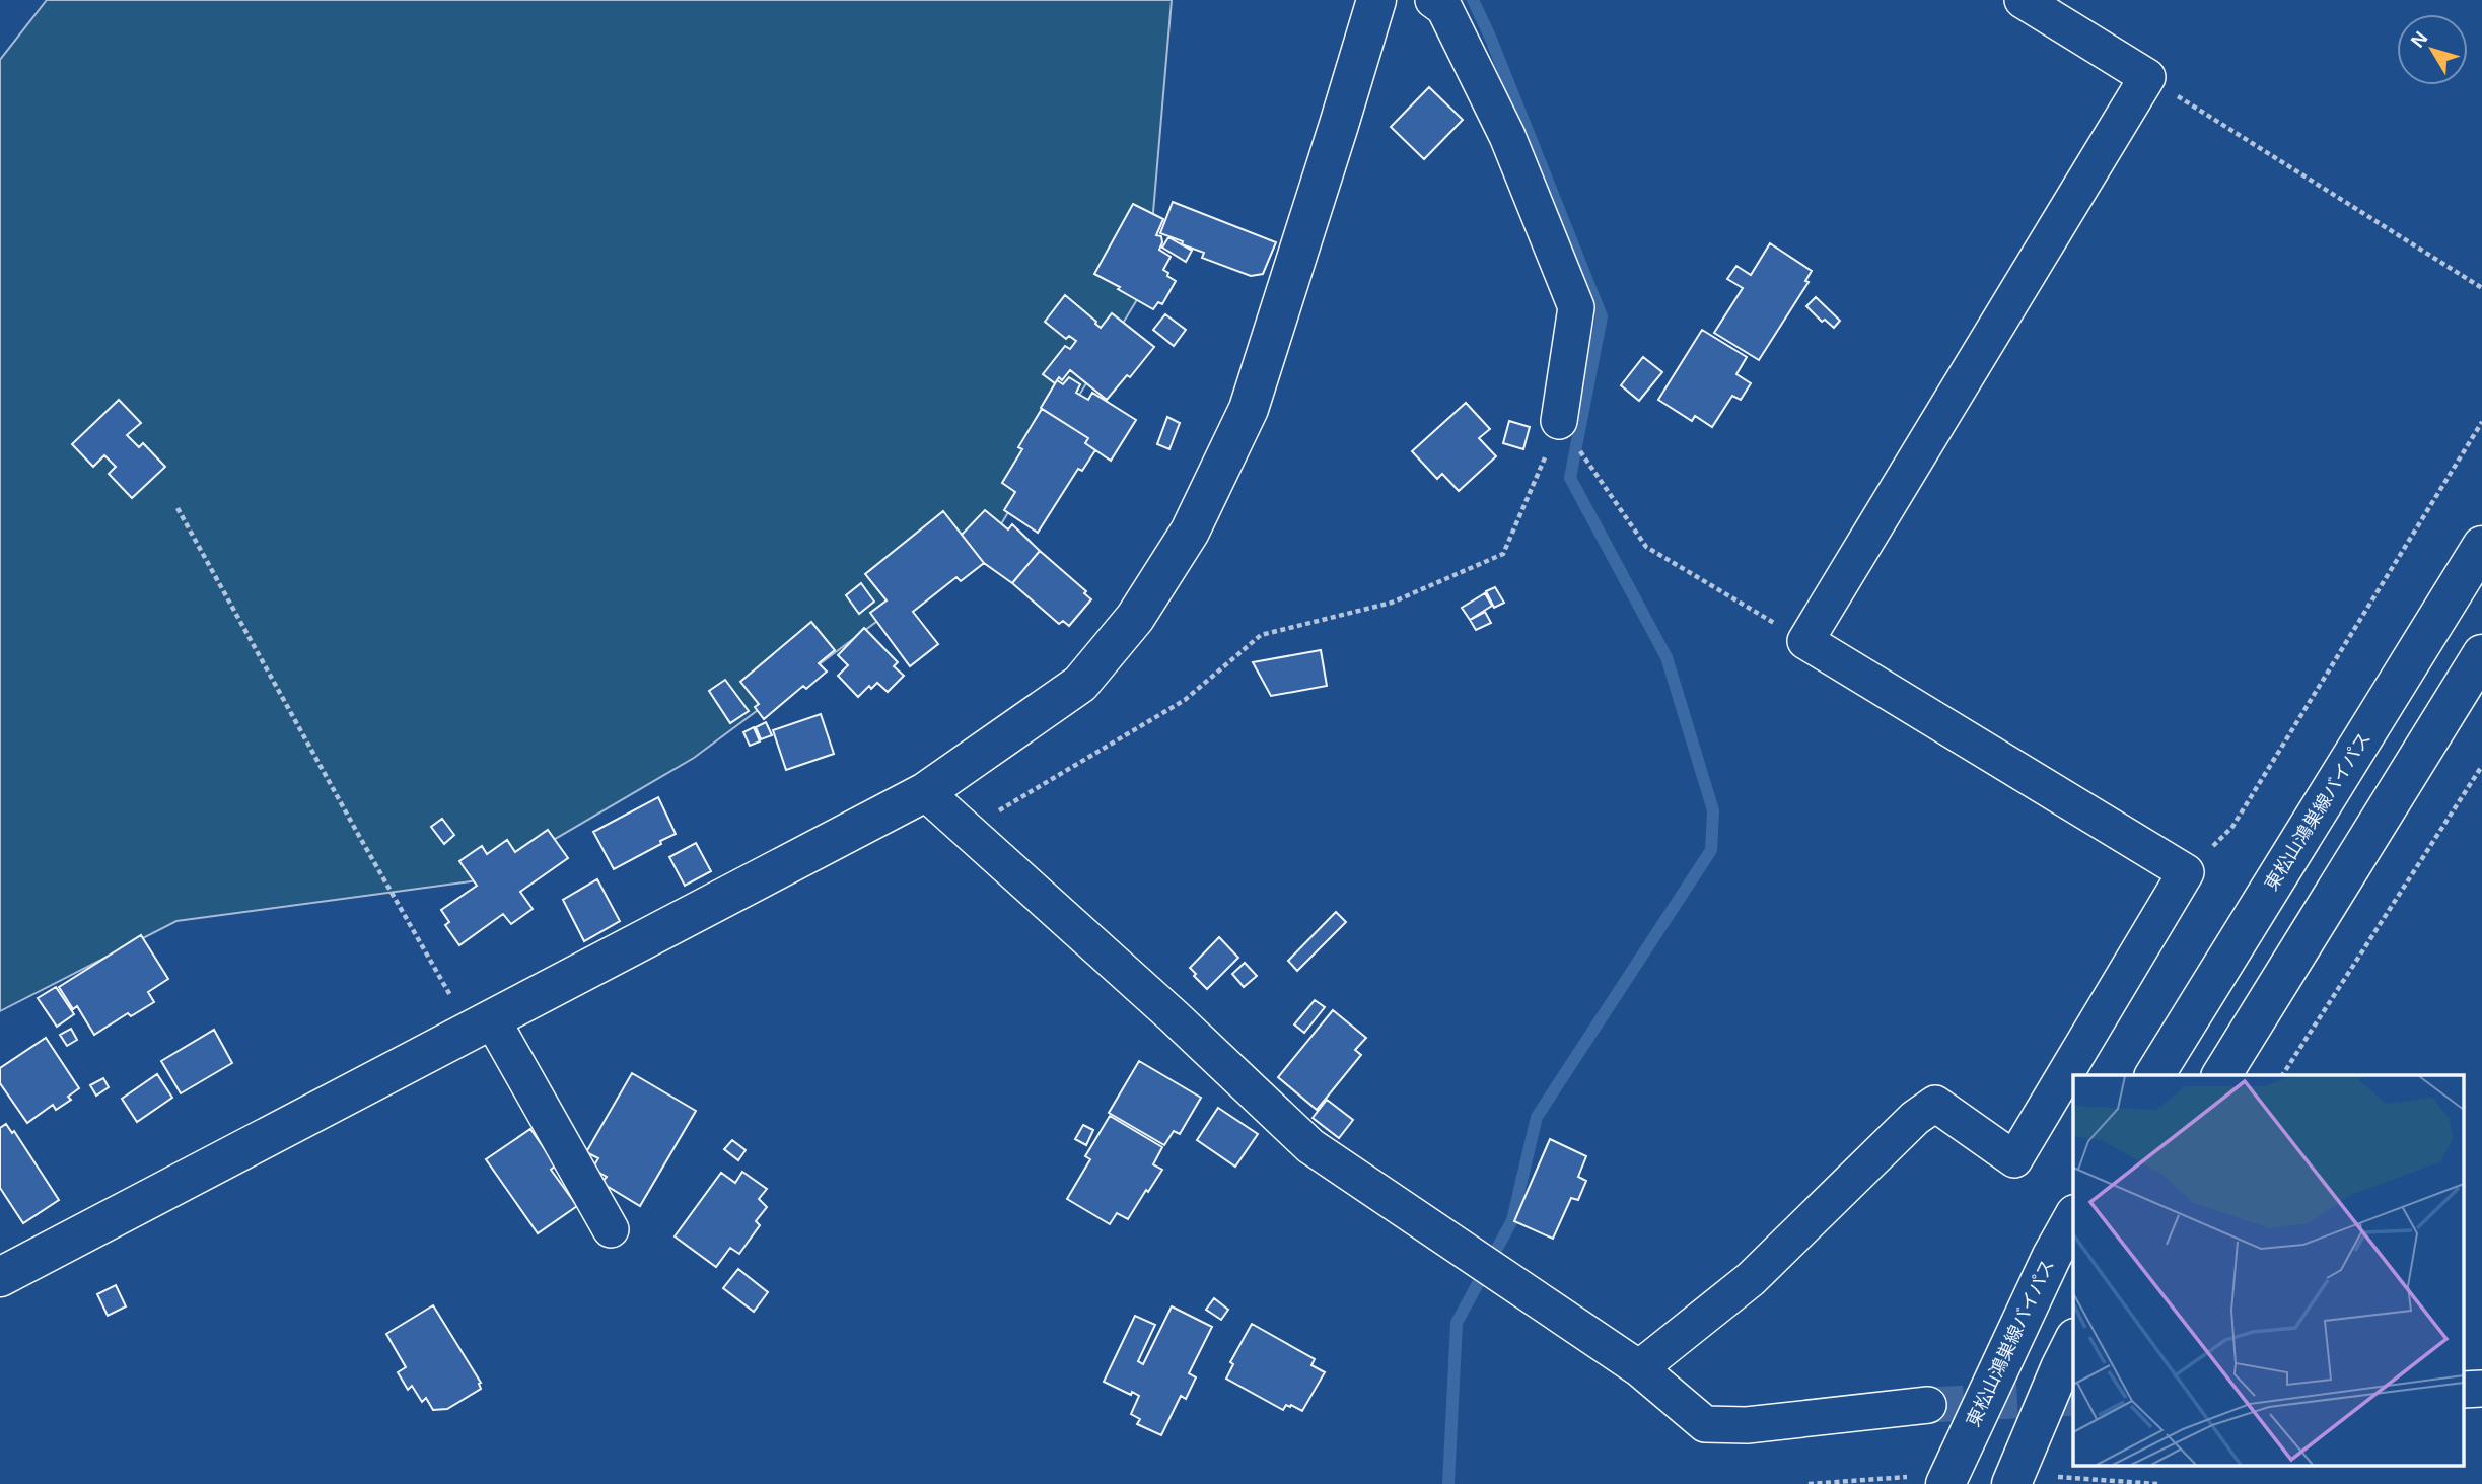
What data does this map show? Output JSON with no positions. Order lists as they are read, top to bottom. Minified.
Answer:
{"streets":{"street":["東松山鴻巣線バイパス"]},"north":"top left"}
